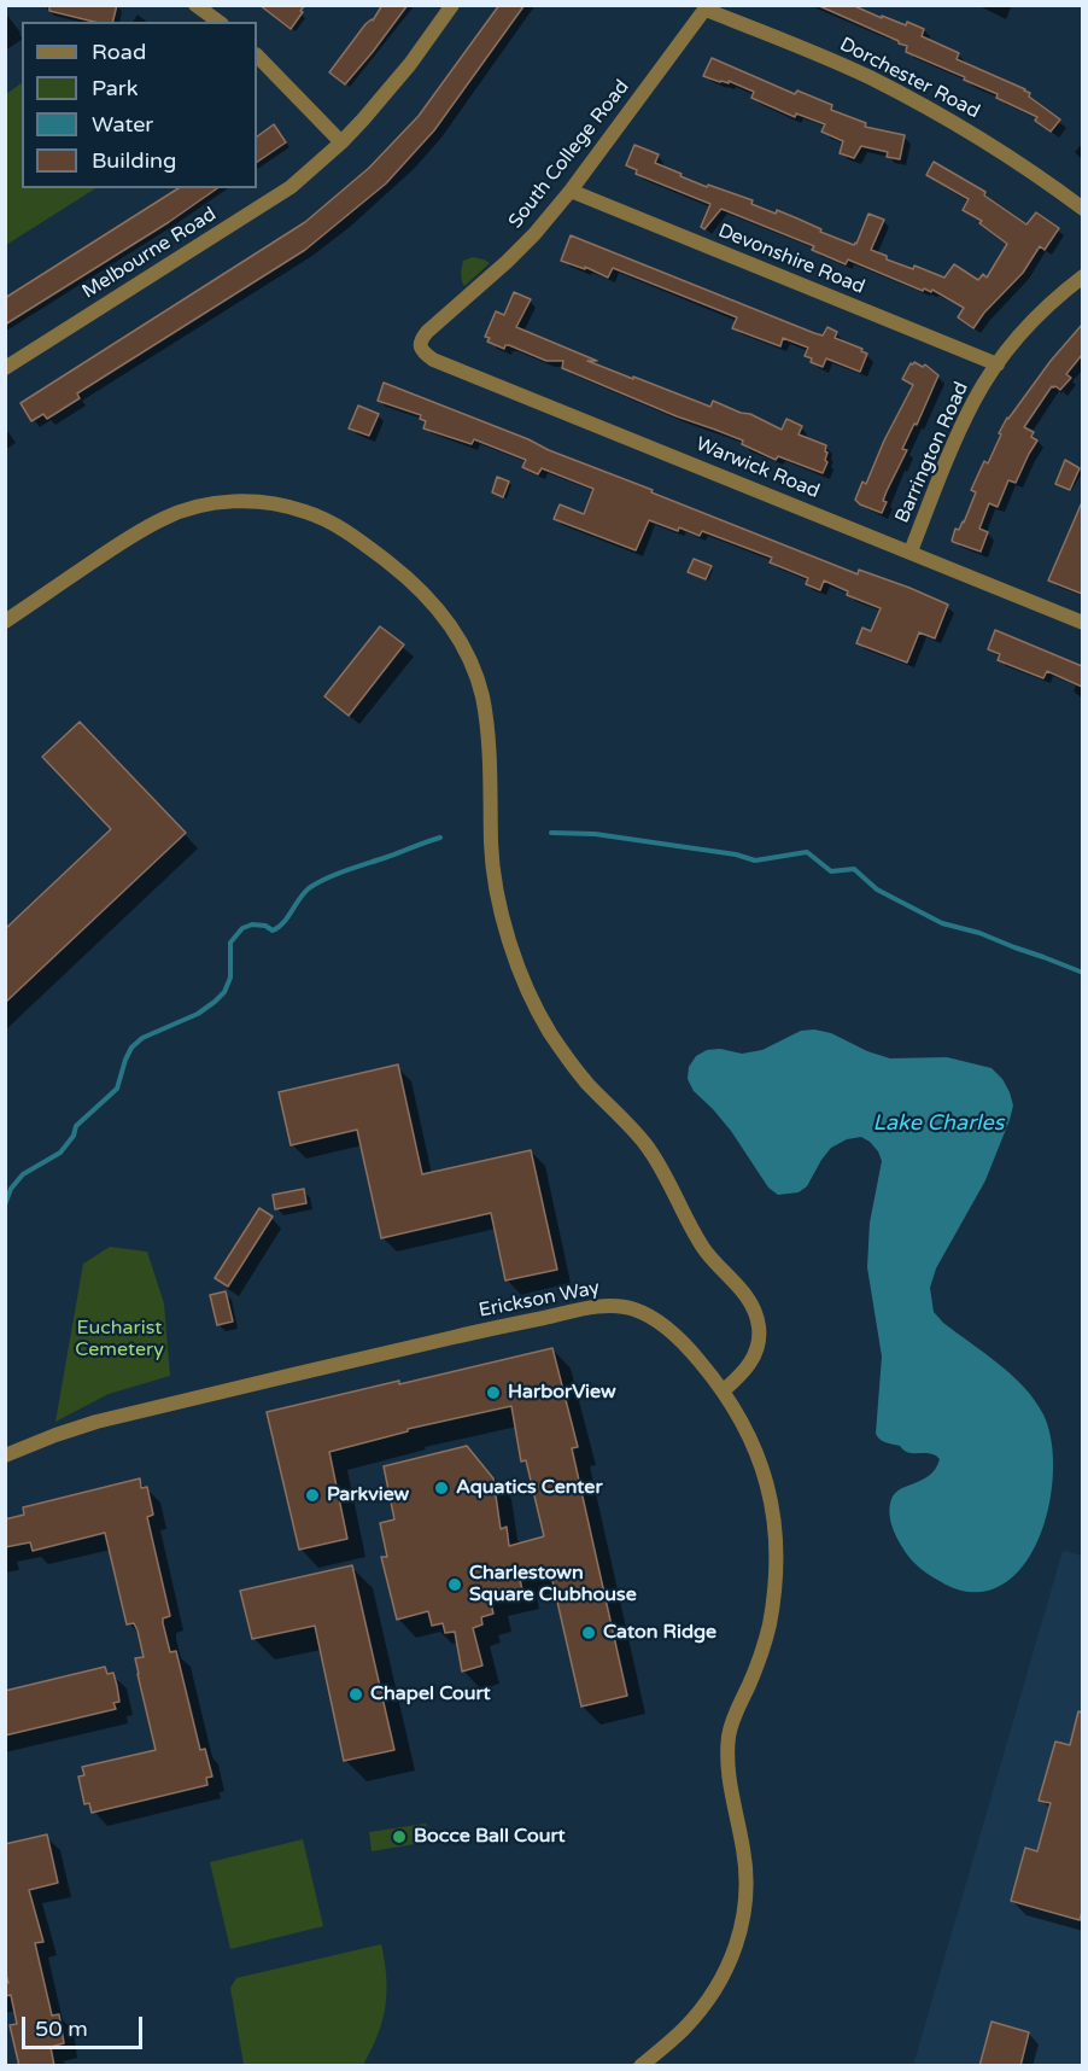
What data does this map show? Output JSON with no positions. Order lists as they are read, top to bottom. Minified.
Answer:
{"streets":{"street":["Dorchester Road","South College Road","Melbourne Road","Devonshire Road","Barrington Road","Warwick Road","Erickson Way"]},"crossings":[["Dorchester Road","South College Road"],["South College Road","Devonshire Road"],["South College Road","Warwick Road"],["Devonshire Road","Barrington Road"],["Barrington Road","Warwick Road"]],"water":["Lake Charles"],"parks":["Eucharist Cemetery"],"places":["HarborView","Aquatics Center","Parkview","Charlestown Square Clubhouse","Caton Ridge","Chapel Court","Bocce Ball Court"],"legend":["Road","Park","Water","Building"],"scale_bar":"50 m"}
